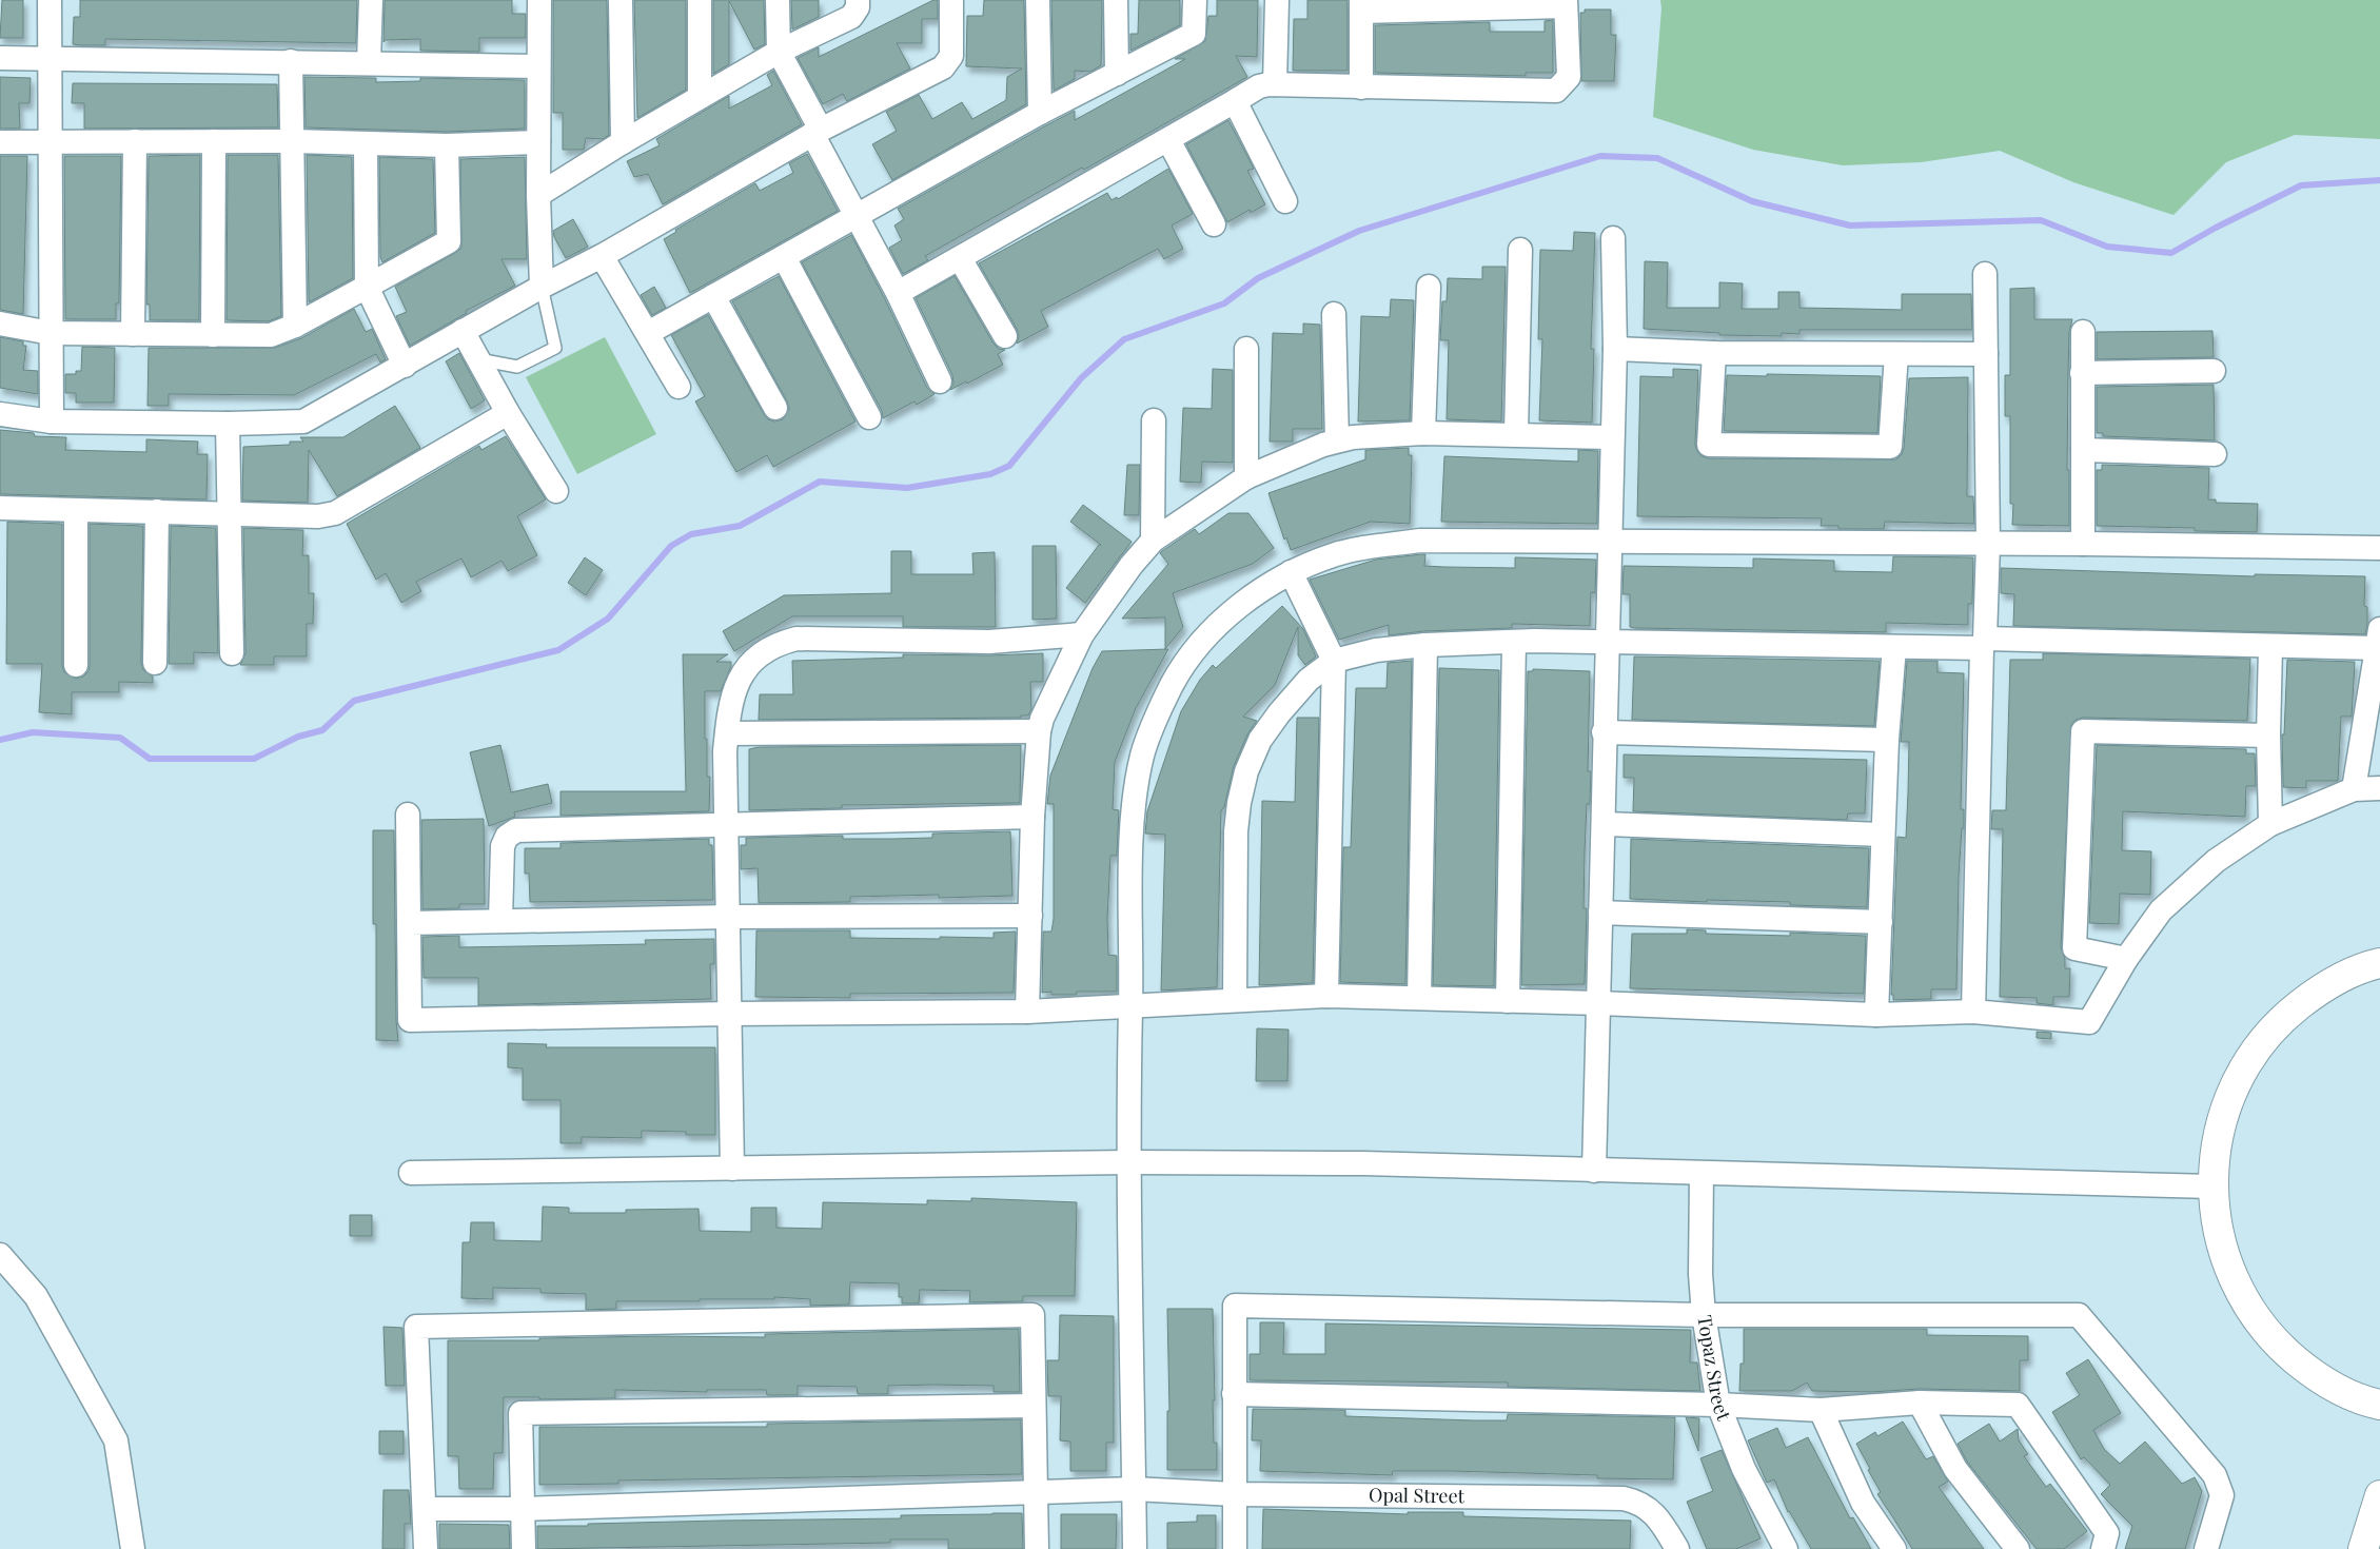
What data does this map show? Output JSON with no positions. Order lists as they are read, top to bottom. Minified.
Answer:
{"streets":{"street":["Topaz Street","Opal Street"]}}
